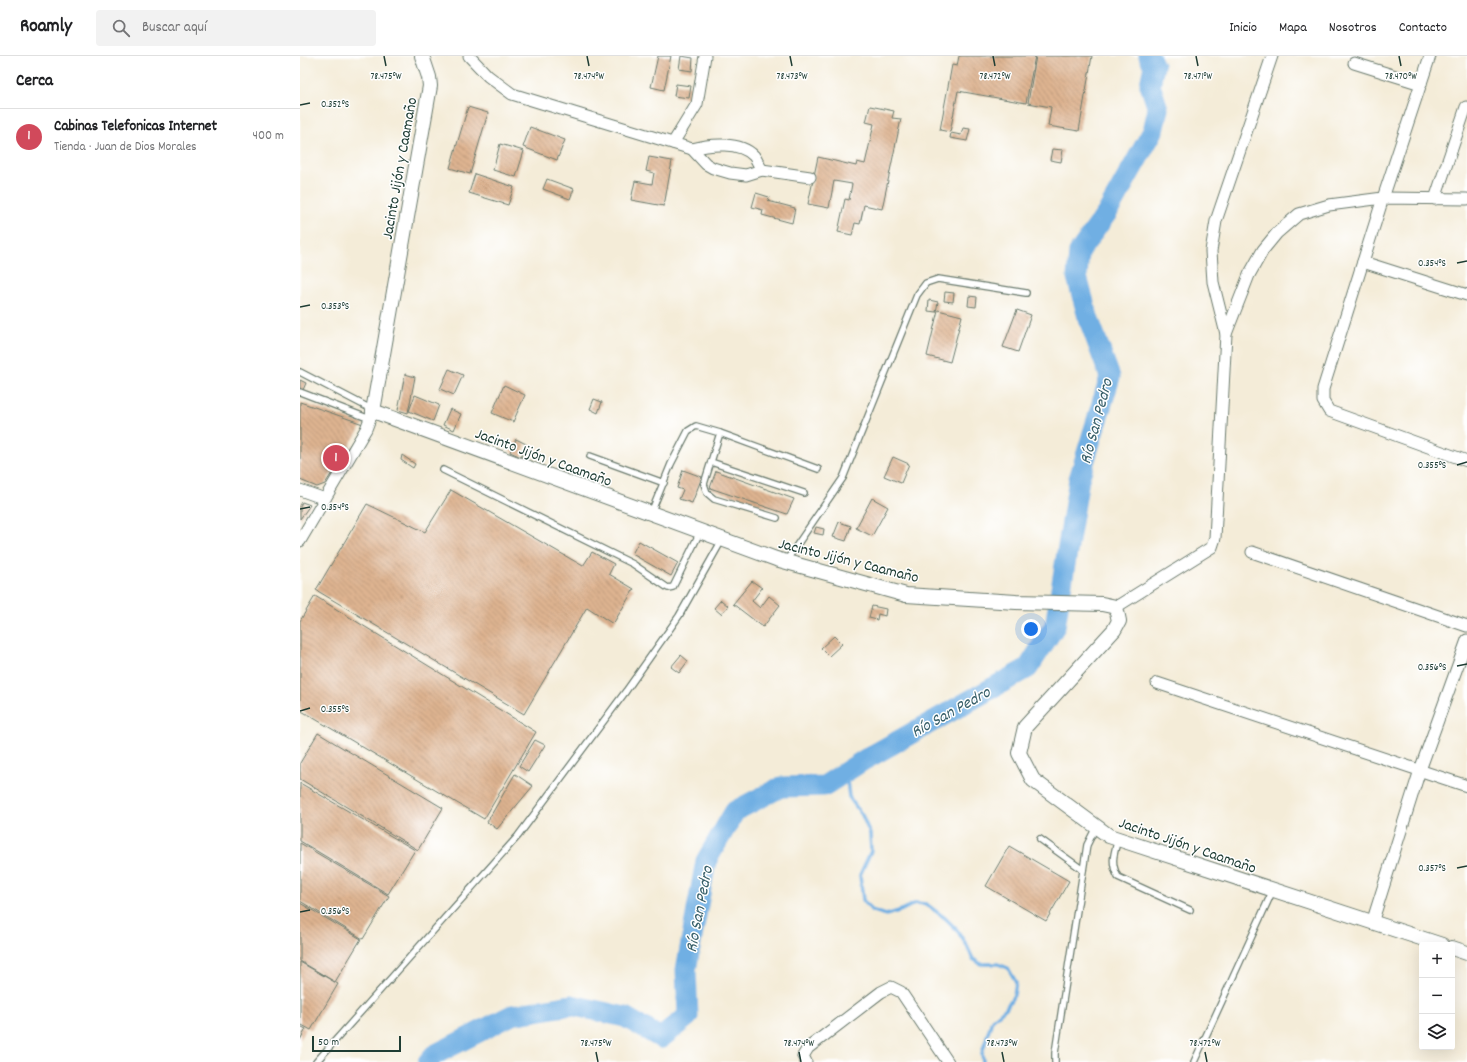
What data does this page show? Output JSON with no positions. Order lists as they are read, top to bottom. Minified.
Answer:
{"streets":{"street":["Jacinto Jijón y Caamaño"]},"water":["Río San Pedro"],"scale_bar":"50 m","page":{"header":"Roamly","search":"Buscar aquí","nav":["Inicio","Mapa","Nosotros","Contacto"],"heading":"Cerca","list":[{"mark":"1","name":"Cabinas Telefonicas Internet","note":"Tienda · Juan de Dios Morales","value":"400 m"}],"pins":"1","map_buttons":["+","−"],"scale":"50 m"},"coordinates":["78.475°W","78.474°W","78.473°W","78.472°W","78.471°W","78.470°W","0.352°S","0.354°S","0.353°S","0.355°S","0.356°S","0.357°S"]}
